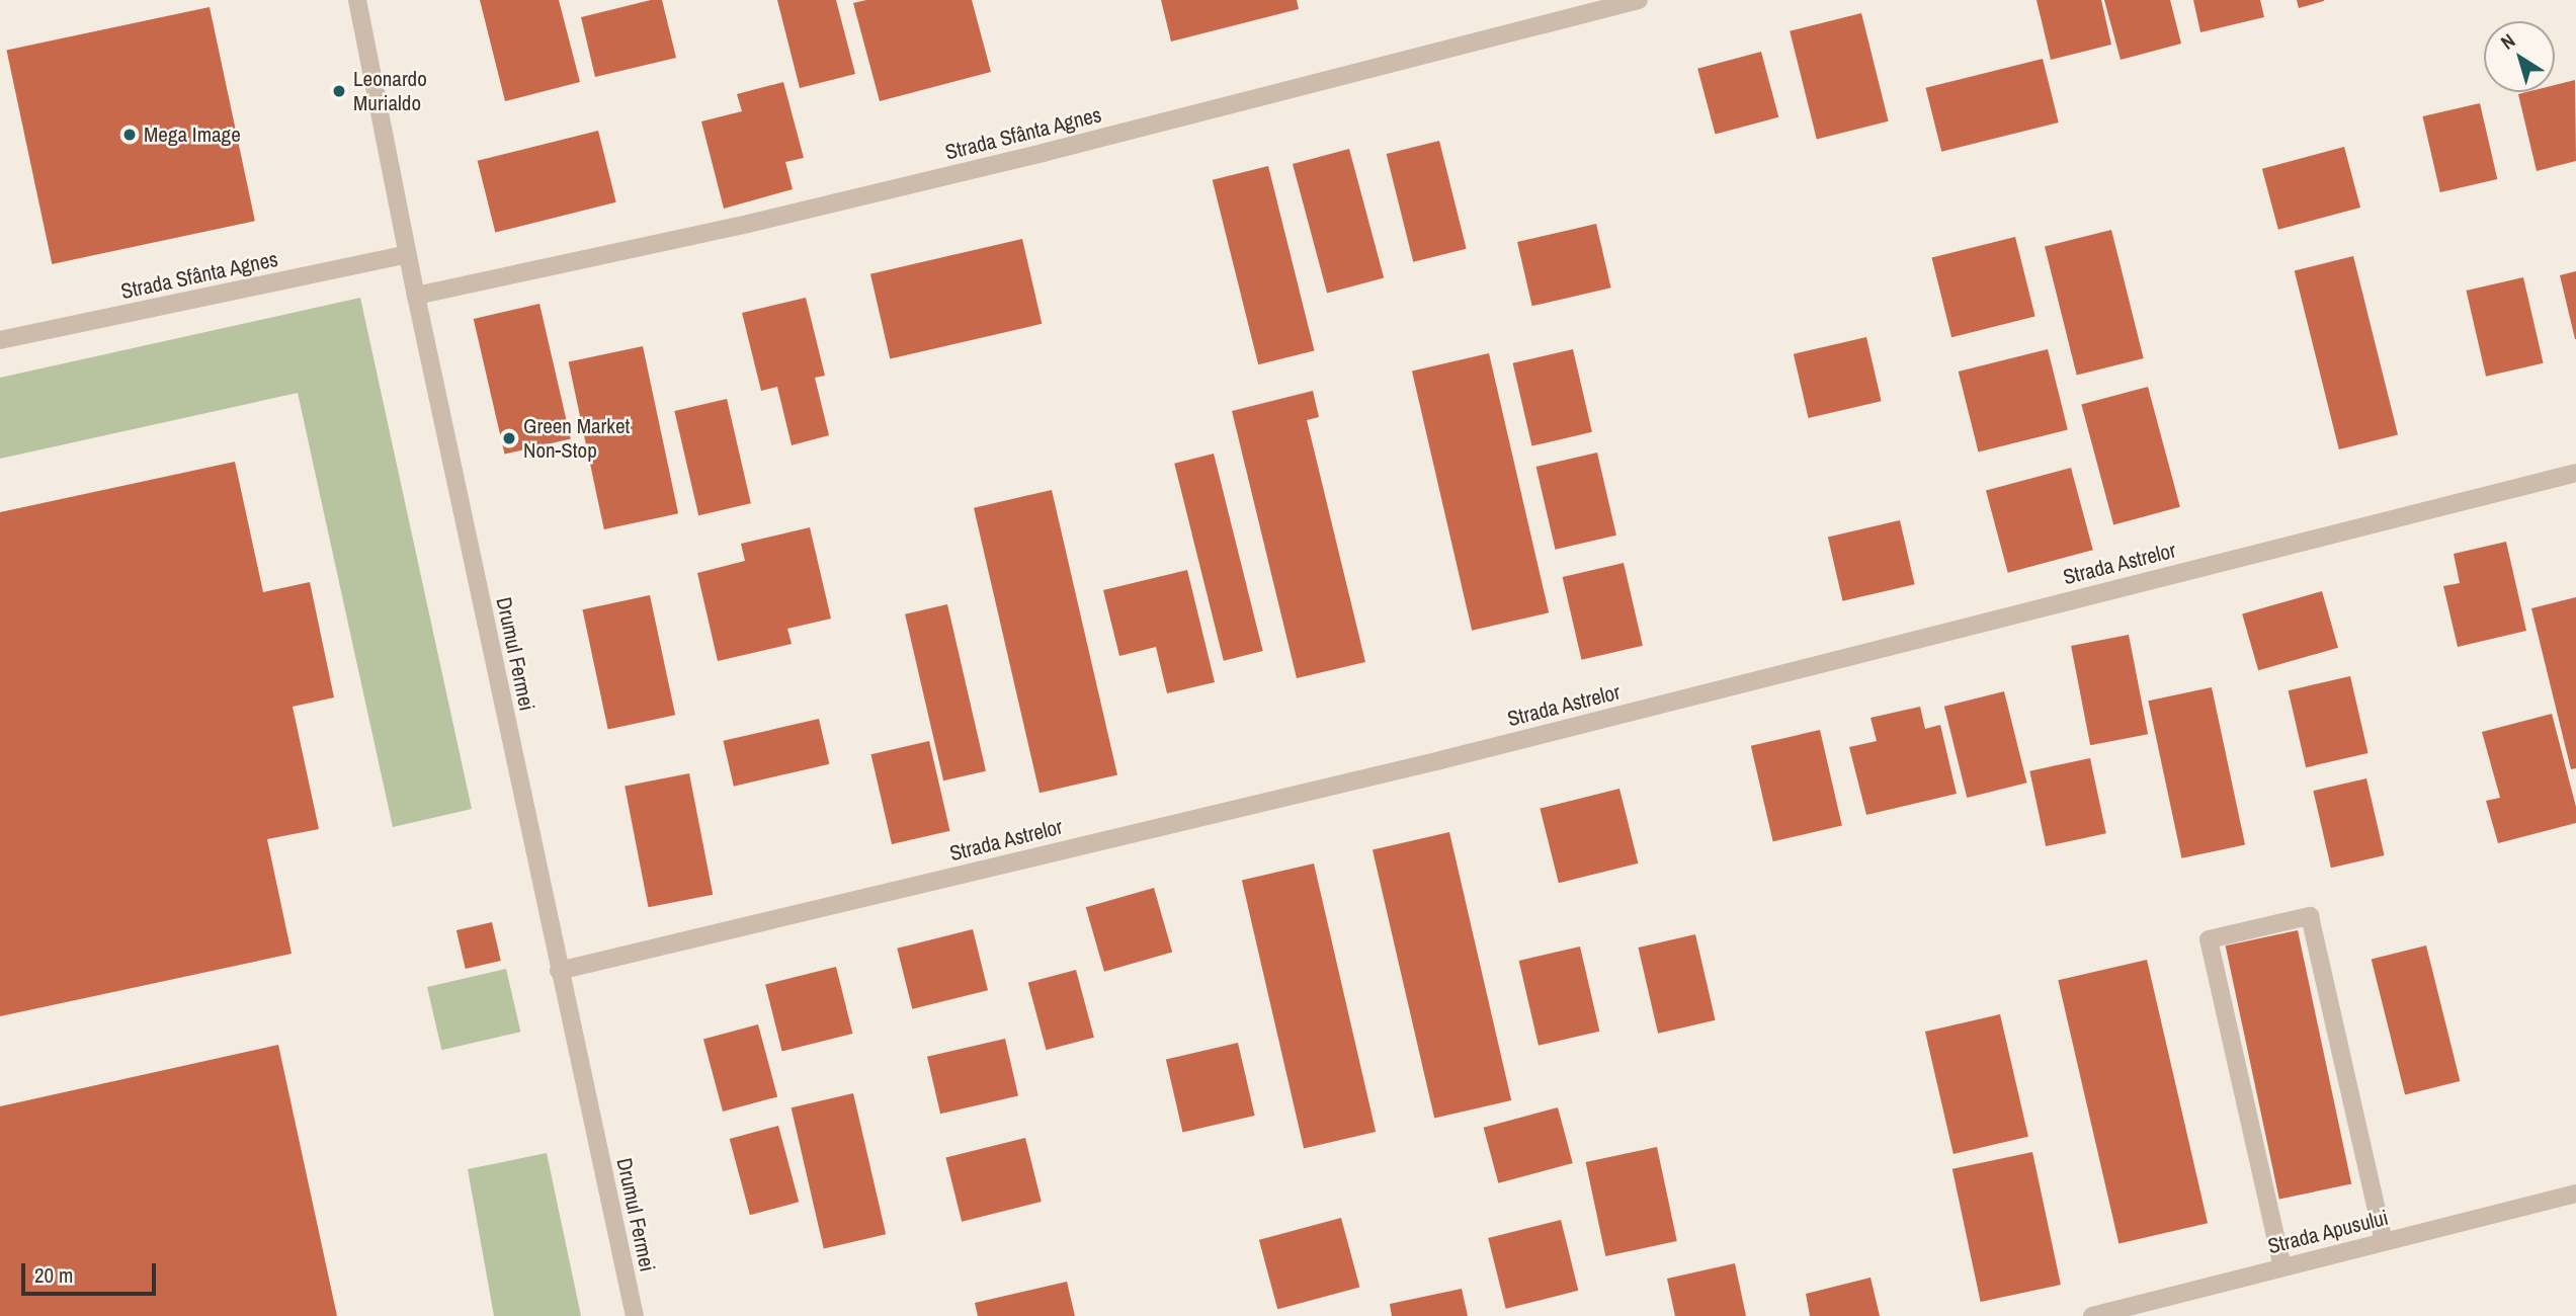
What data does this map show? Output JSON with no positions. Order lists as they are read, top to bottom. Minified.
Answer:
{"streets":{"street":["Strada Sfânta Agnes","Strada Astrelor","Drumul Fermei","Strada Apusului"]},"crossings":[["Strada Sfânta Agnes","Drumul Fermei"],["Strada Astrelor","Drumul Fermei"]],"places":["Leonardo Murialdo","Mega Image","Green Market Non-Stop"],"scale_bar":"20 m","north":"top left"}
